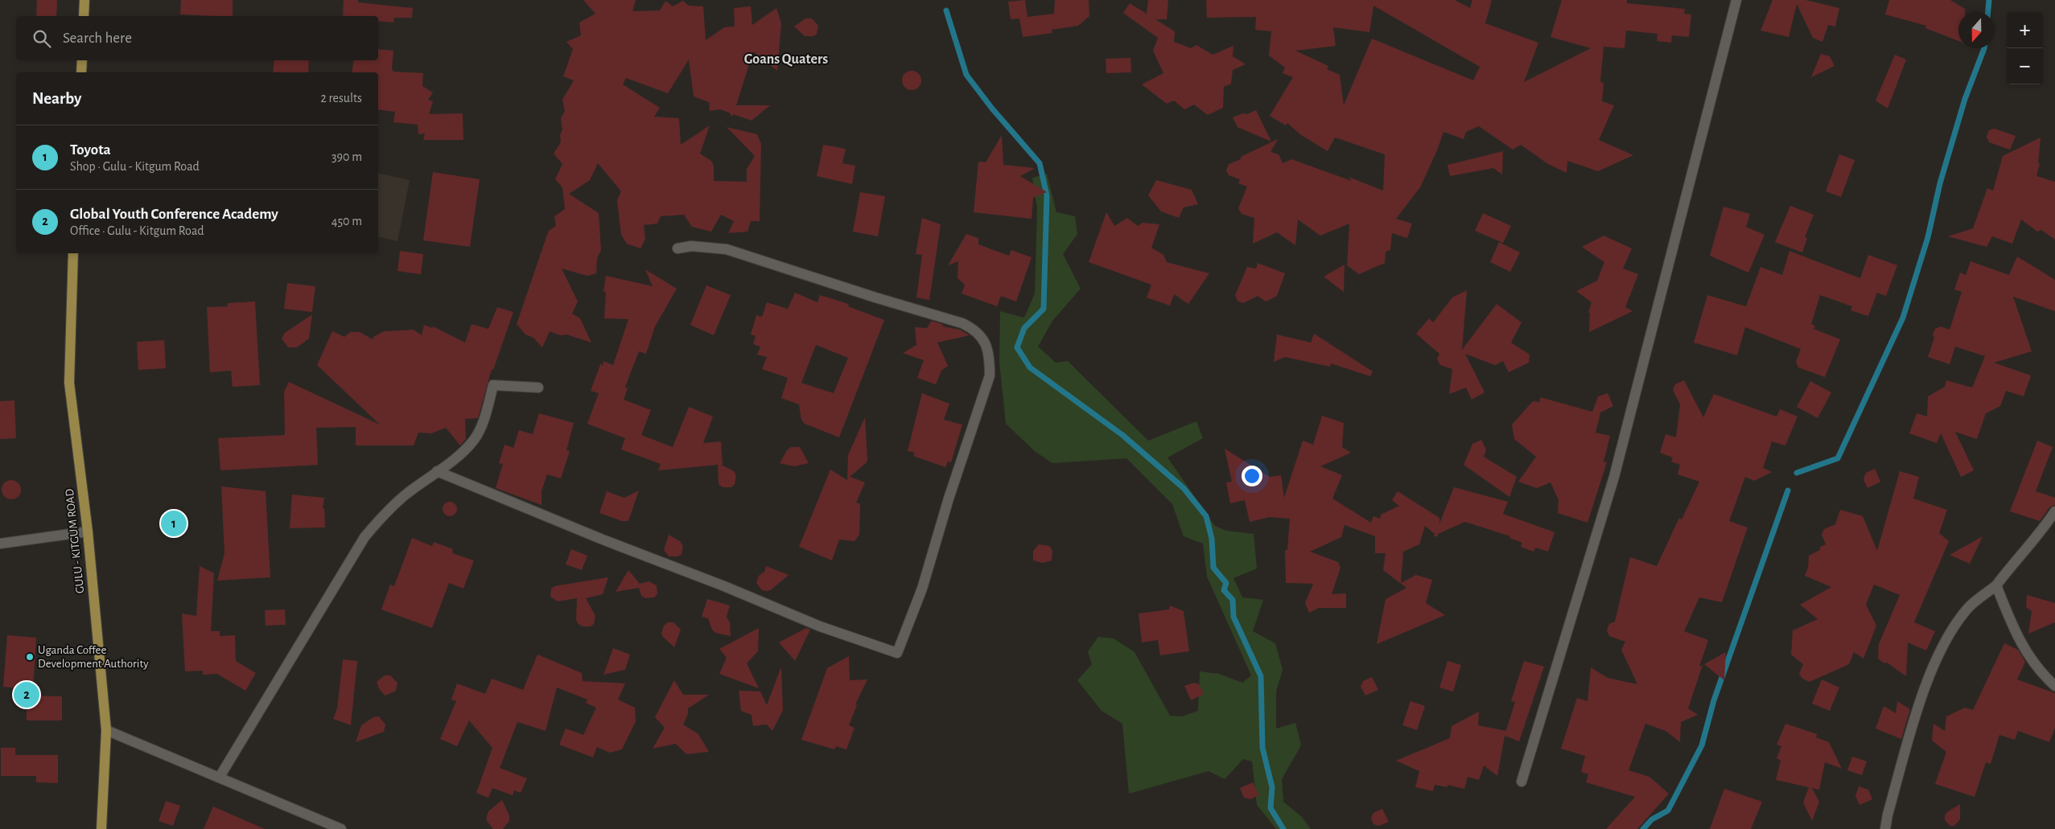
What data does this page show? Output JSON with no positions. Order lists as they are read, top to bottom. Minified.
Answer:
{"streets":{"main road":["GULU - KITGUM ROAD"]},"districts":["Goans Quaters"],"places":["Uganda Coffee Development Authority"],"north":"bottom","page":{"map_buttons":["+","−"],"search":"Search here","heading":["Nearby","2 results"],"list":[{"mark":"1","name":"Toyota","note":"Shop · Gulu - Kitgum Road","value":"390 m"},{"mark":"2","name":"Global Youth Conference Academy","note":"Office · Gulu - Kitgum Road","value":"450 m"}],"pins":["1","2"]}}
